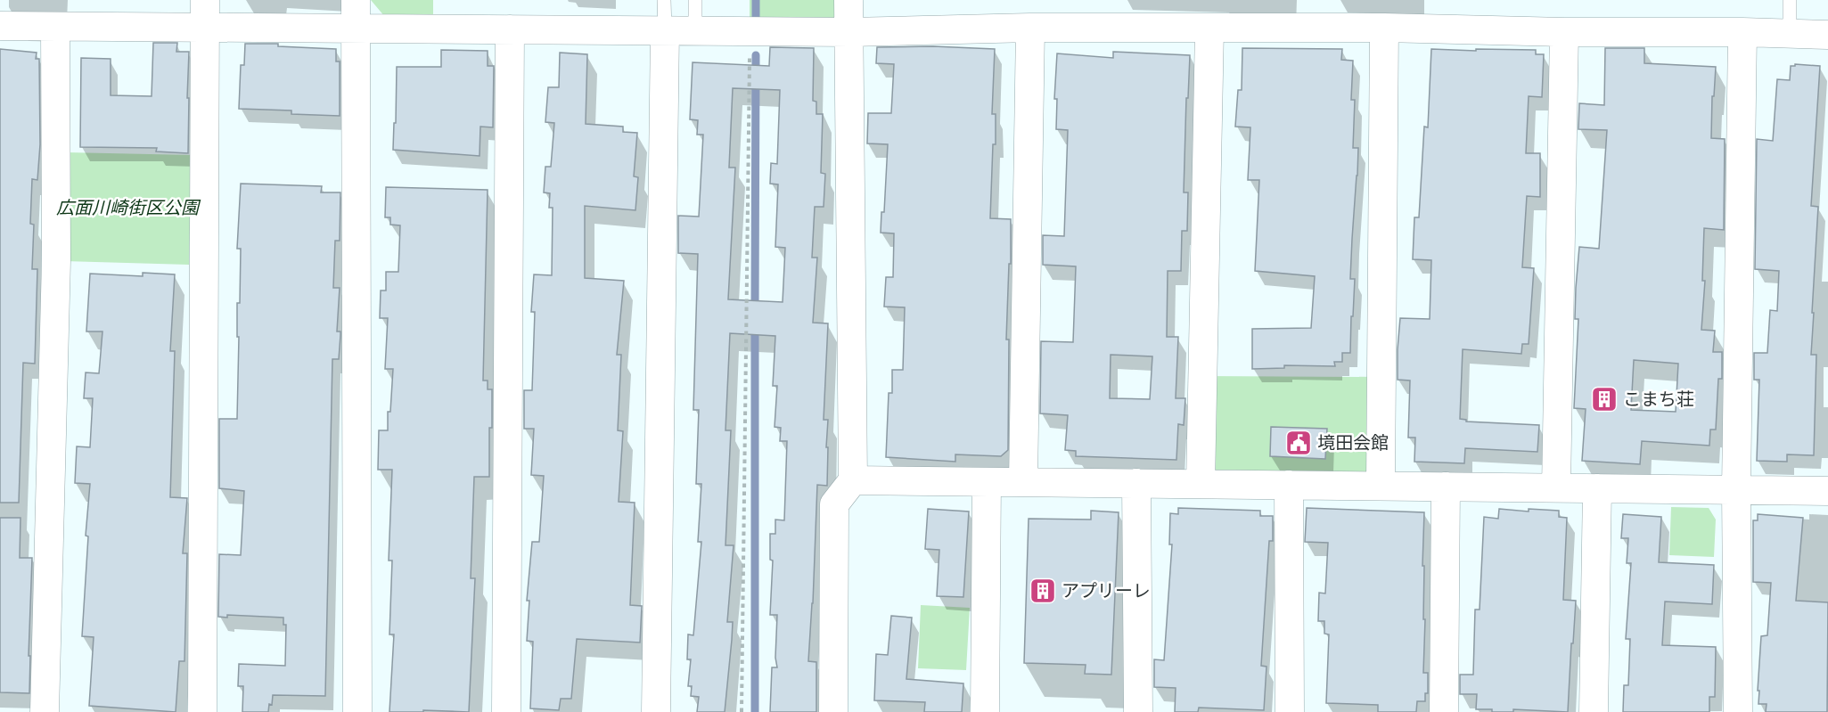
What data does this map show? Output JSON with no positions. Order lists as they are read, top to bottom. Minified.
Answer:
{"parks":["広面川崎街区公園"],"places":{"building":["こまち荘","アプリーレ"],"public building":["境田会館"]}}
